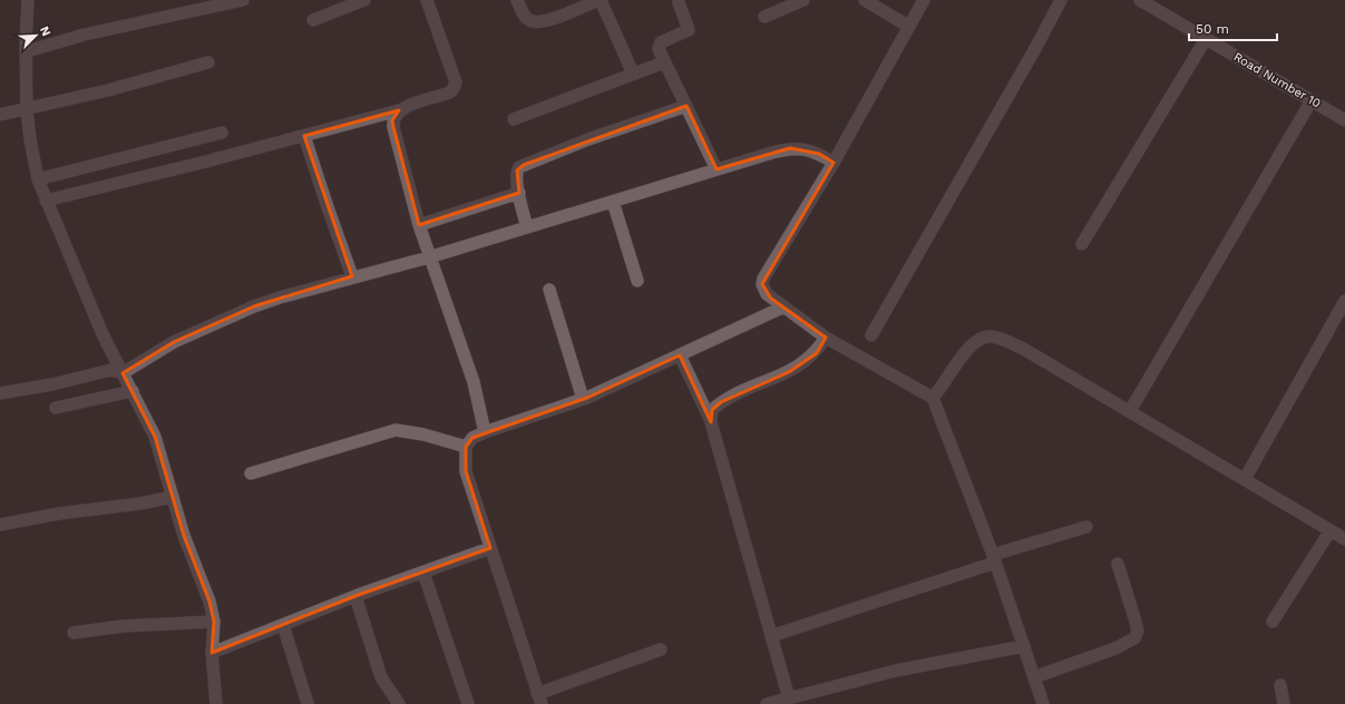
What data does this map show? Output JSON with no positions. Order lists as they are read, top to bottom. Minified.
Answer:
{"streets":{"street":["Road Number 10"]},"scale_bar":"50 m","north":"top right"}
